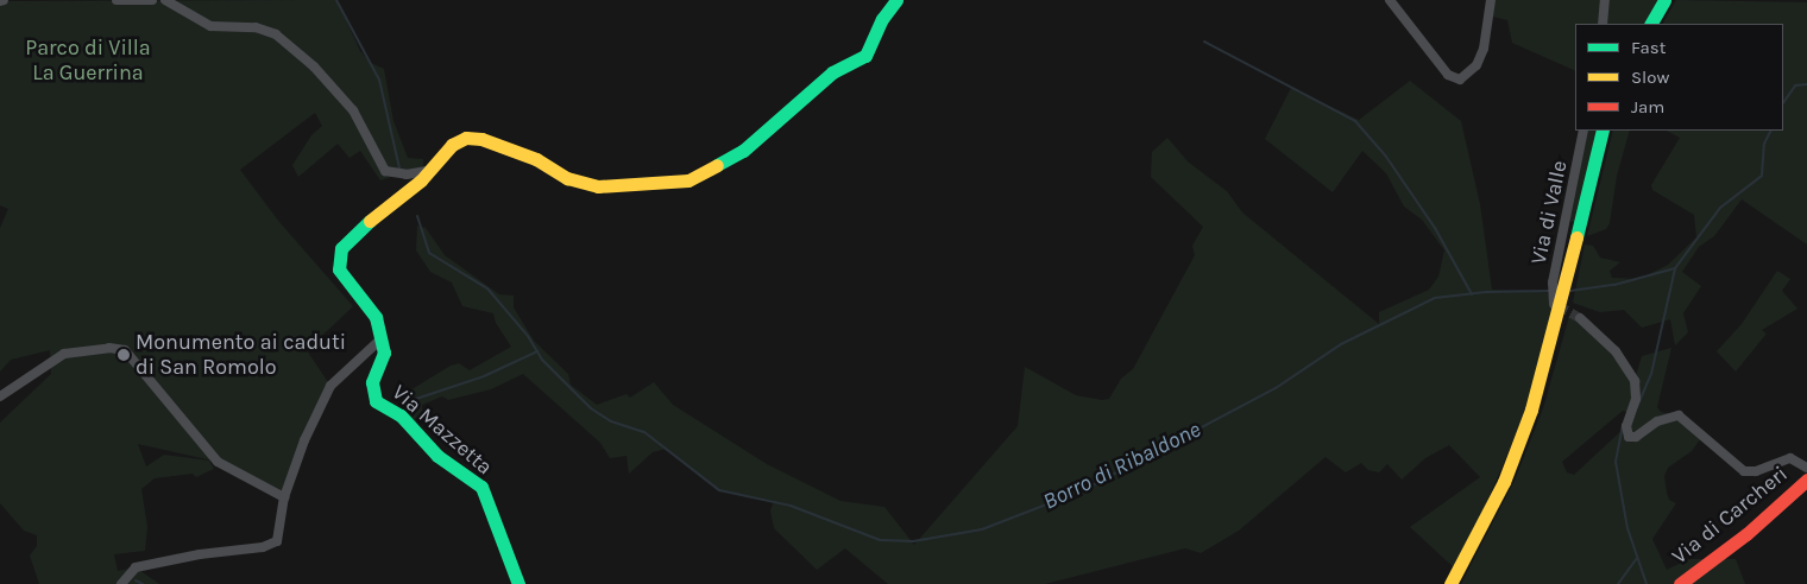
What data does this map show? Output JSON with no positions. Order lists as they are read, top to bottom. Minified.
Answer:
{"streets":{"main road":["Via Mazzetta","Via di Carcheri"],"street":["Via di Valle"]},"water":["Borro di Ribaldone"],"parks":["Parco di Villa La Guerrina"],"places":["Monumento ai caduti di San Romolo"],"legend":["Fast","Slow","Jam"]}
